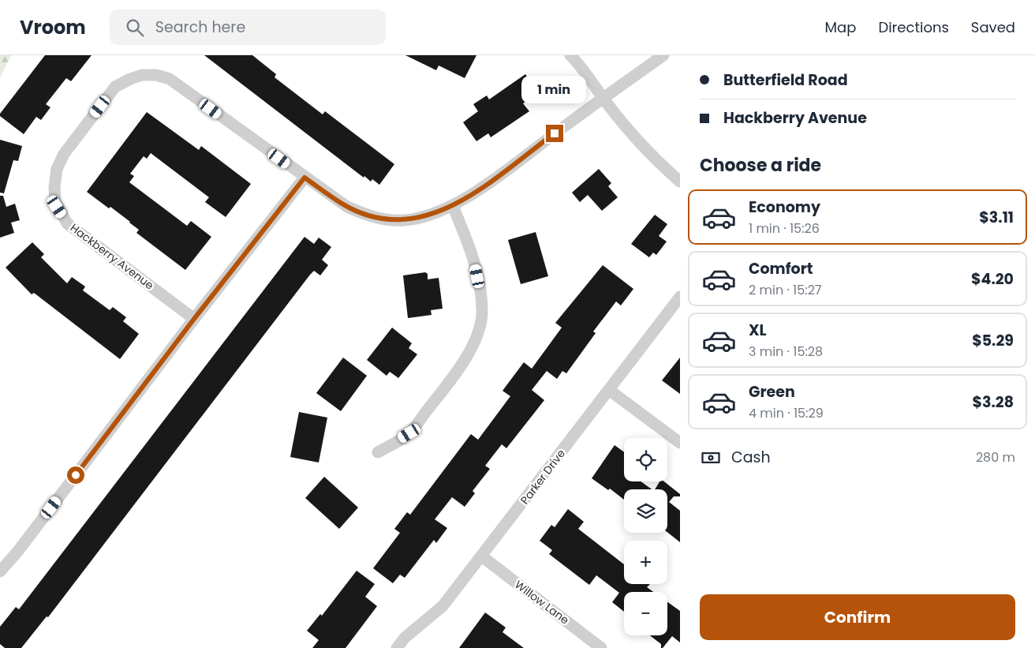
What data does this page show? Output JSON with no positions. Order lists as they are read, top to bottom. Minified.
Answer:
{"streets":{"street":["Hackberry Avenue","Parker Drive","Willow Lane"]},"crossings":[["Parker Drive","Willow Lane"]],"page":{"header":"Vroom","search":"Search here","nav":["Map","Directions","Saved"],"banner":["Butterfield Road","Hackberry Avenue"],"bubble":"1 min","heading":"Choose a ride","list":[{"name":"Economy","note":"1 min · 15:26","value":"$3.11"},{"name":"Comfort","note":"2 min · 15:27","value":"$4.20"},{"name":"XL","note":"3 min · 15:28","value":"$5.29"},{"name":"Green","note":"4 min · 15:29","value":"$3.28"}],"pay":["Cash","280 m"],"map_buttons":["+","−"],"buttons":"Confirm"}}
